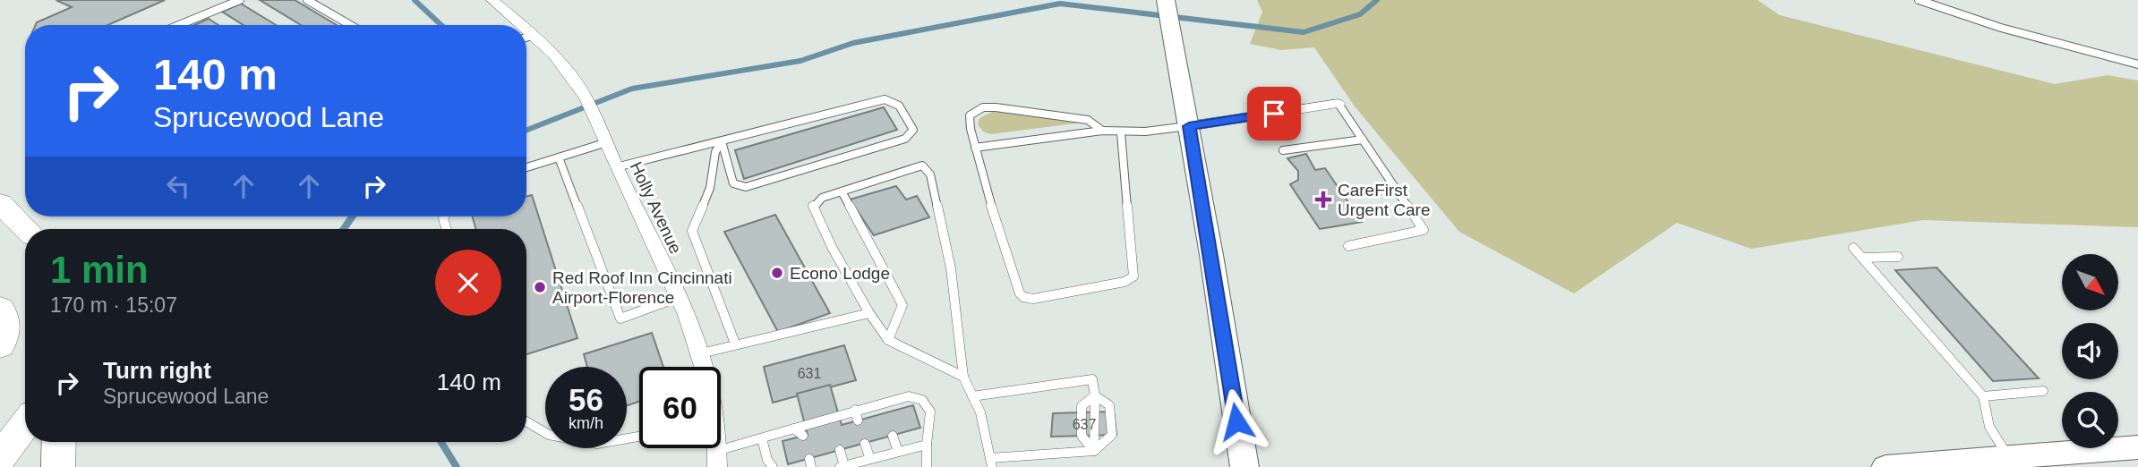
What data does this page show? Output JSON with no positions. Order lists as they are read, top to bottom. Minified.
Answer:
{"streets":{"street":["Holly Avenue"]},"places":{"health":["CareFirst Urgent Care"],"other":["Econo Lodge","Red Roof Inn Cincinnati Airport-Florence"]},"house_numbers":["631","637"],"north":"bottom right","page":{"turn":["140 m","Sprucewood Lane"],"heading":["1 min","170 m · 15:07"],"list":[{"name":"Turn right","note":"Sprucewood Lane","value":"140 m"}],"speed":"56 km/h","limit":"60"}}
